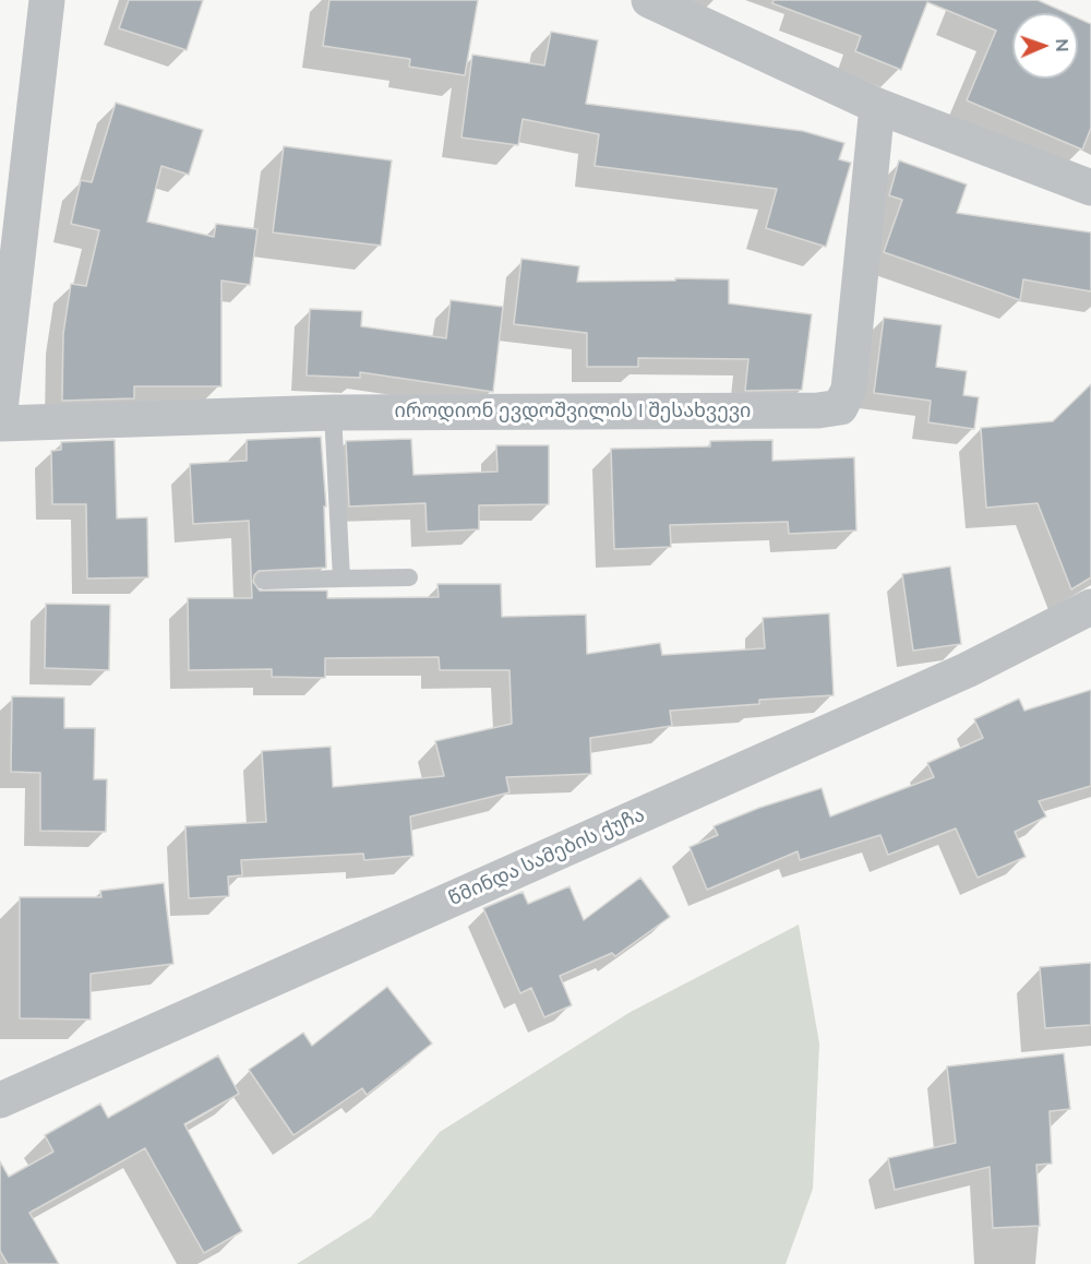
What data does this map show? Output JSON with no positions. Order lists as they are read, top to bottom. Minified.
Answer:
{"streets":{"street":["იროდიონ ევდოშვილის I შესახვევი","წმინდა სამების ქუჩა"]},"north":"right"}
